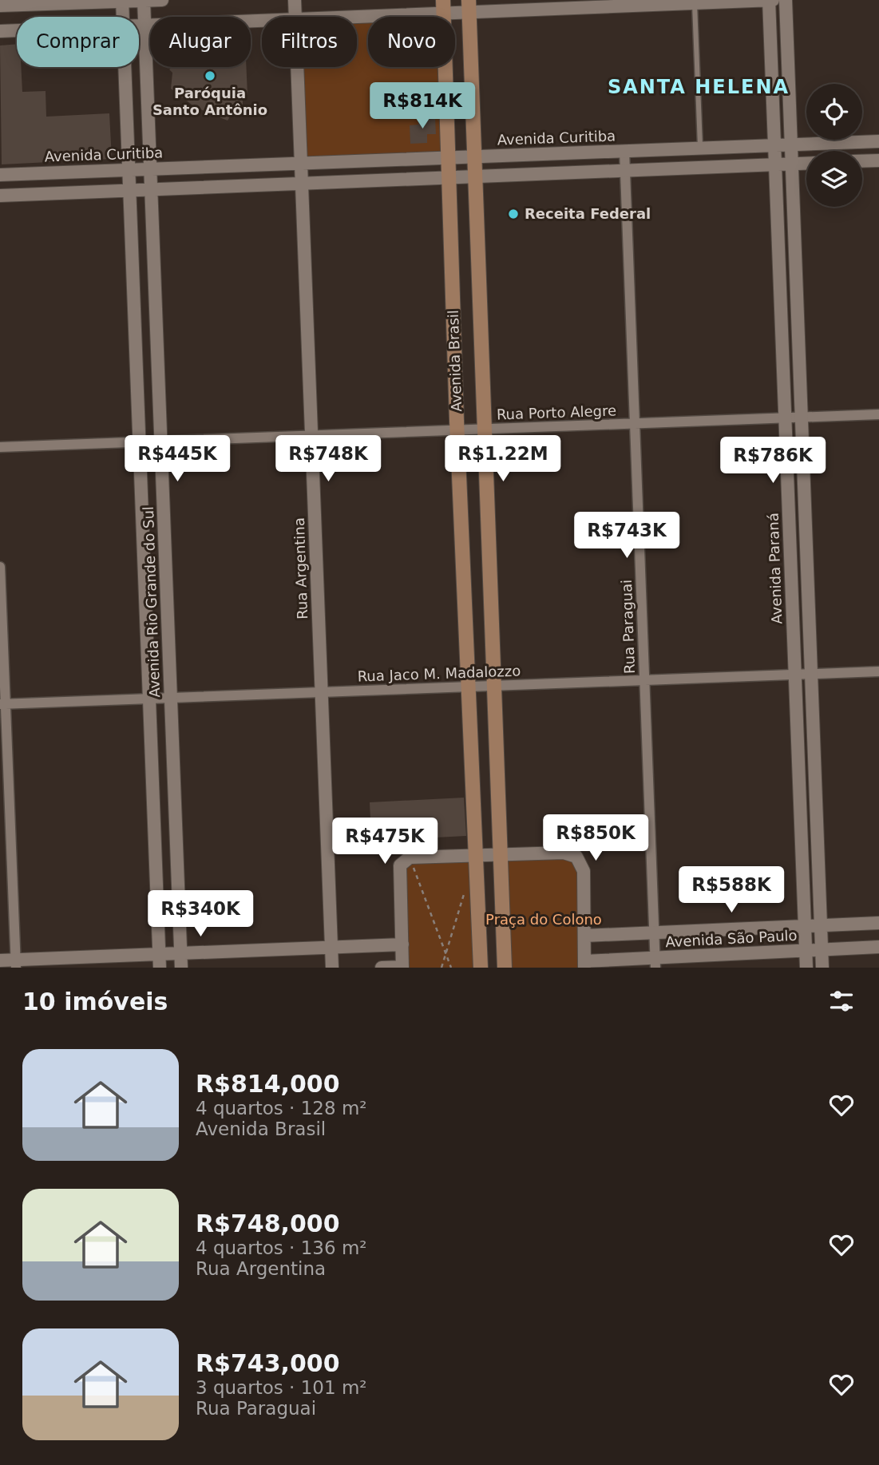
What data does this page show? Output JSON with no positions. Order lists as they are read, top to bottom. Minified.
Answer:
{"streets":{"main road":["Avenida Brasil"],"street":["Avenida Curitiba","Rua Porto Alegre","Rua Argentina","Avenida Paraná","Avenida Rio Grande do Sul","Rua Paraguai","Rua Jaco M. Madalozzo","Avenida São Paulo"]},"crossings":[["Avenida Curitiba","Avenida Brasil"],["Avenida Curitiba","Rua Argentina"],["Avenida Curitiba","Avenida Paraná"],["Avenida Curitiba","Avenida Rio Grande do Sul"],["Avenida Curitiba","Rua Paraguai"],["Avenida Brasil","Rua Porto Alegre"],["Avenida Brasil","Rua Jaco M. Madalozzo"],["Rua Porto Alegre","Rua Argentina"],["Rua Porto Alegre","Avenida Paraná"],["Rua Porto Alegre","Avenida Rio Grande do Sul"],["Rua Porto Alegre","Rua Paraguai"],["Rua Argentina","Rua Jaco M. Madalozzo"],["Avenida Paraná","Rua Jaco M. Madalozzo"],["Avenida Paraná","Avenida São Paulo"],["Avenida Rio Grande do Sul","Rua Jaco M. Madalozzo"],["Rua Paraguai","Rua Jaco M. Madalozzo"],["Rua Paraguai","Avenida São Paulo"]],"districts":["SANTA HELENA"],"parks":["Praça do Colono"],"places":["Paróquia Santo Antônio","Receita Federal"],"page":{"chip":["Comprar","Alugar","Filtros","Novo"],"price":["R$814K","R$445K","R$748K","R$1.22M","R$786K","R$743K","R$850K","R$475K","R$588K","R$340K"],"heading":"10 imóveis","list":[{"name":"R$814,000","note":"4 quartos · 128 m² · Avenida Brasil"},{"name":"R$748,000","note":"4 quartos · 136 m² · Rua Argentina"},{"name":"R$743,000","note":"3 quartos · 101 m² · Rua Paraguai"}]}}
